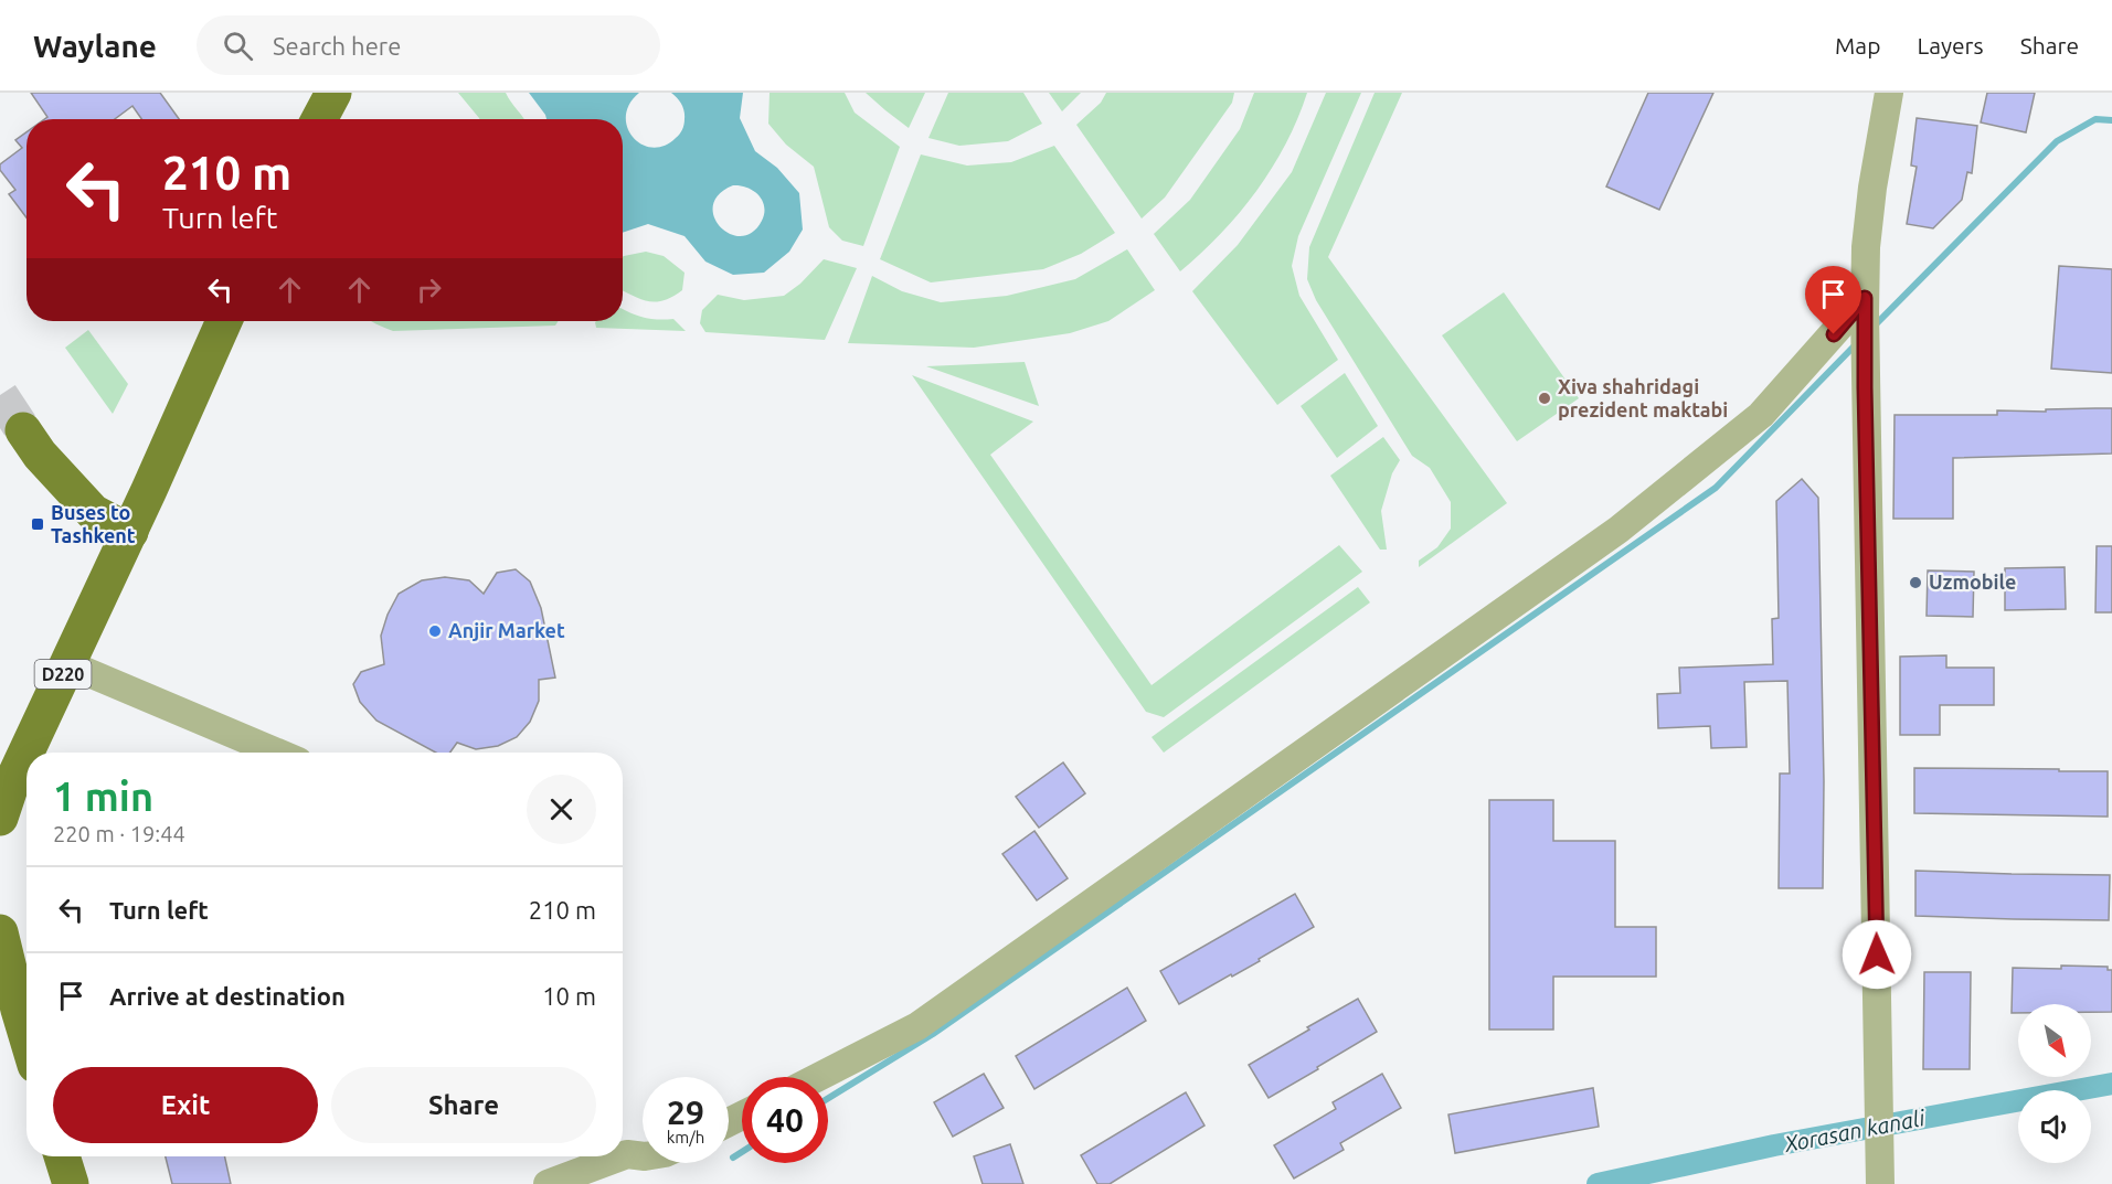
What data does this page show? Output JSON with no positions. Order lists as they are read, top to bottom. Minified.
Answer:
{"streets":{"main road":["D220"]},"water":["Xorasan kanali"],"places":{"other":["Xiva shahridagi prezident maktabi","Uzmobile","Anjir Market"],"transit":["Buses to Tashkent"]},"north":"bottom right","page":{"header":"Waylane","search":"Search here","nav":["Map","Layers","Share"],"turn":["210 m","Turn left"],"heading":["1 min","220 m · 19:44"],"list":[{"name":"Turn left","value":"210 m"},{"name":"Arrive at destination","value":"10 m"}],"buttons":["Exit","Share"],"speed":"29 km/h","limit":"40"}}
